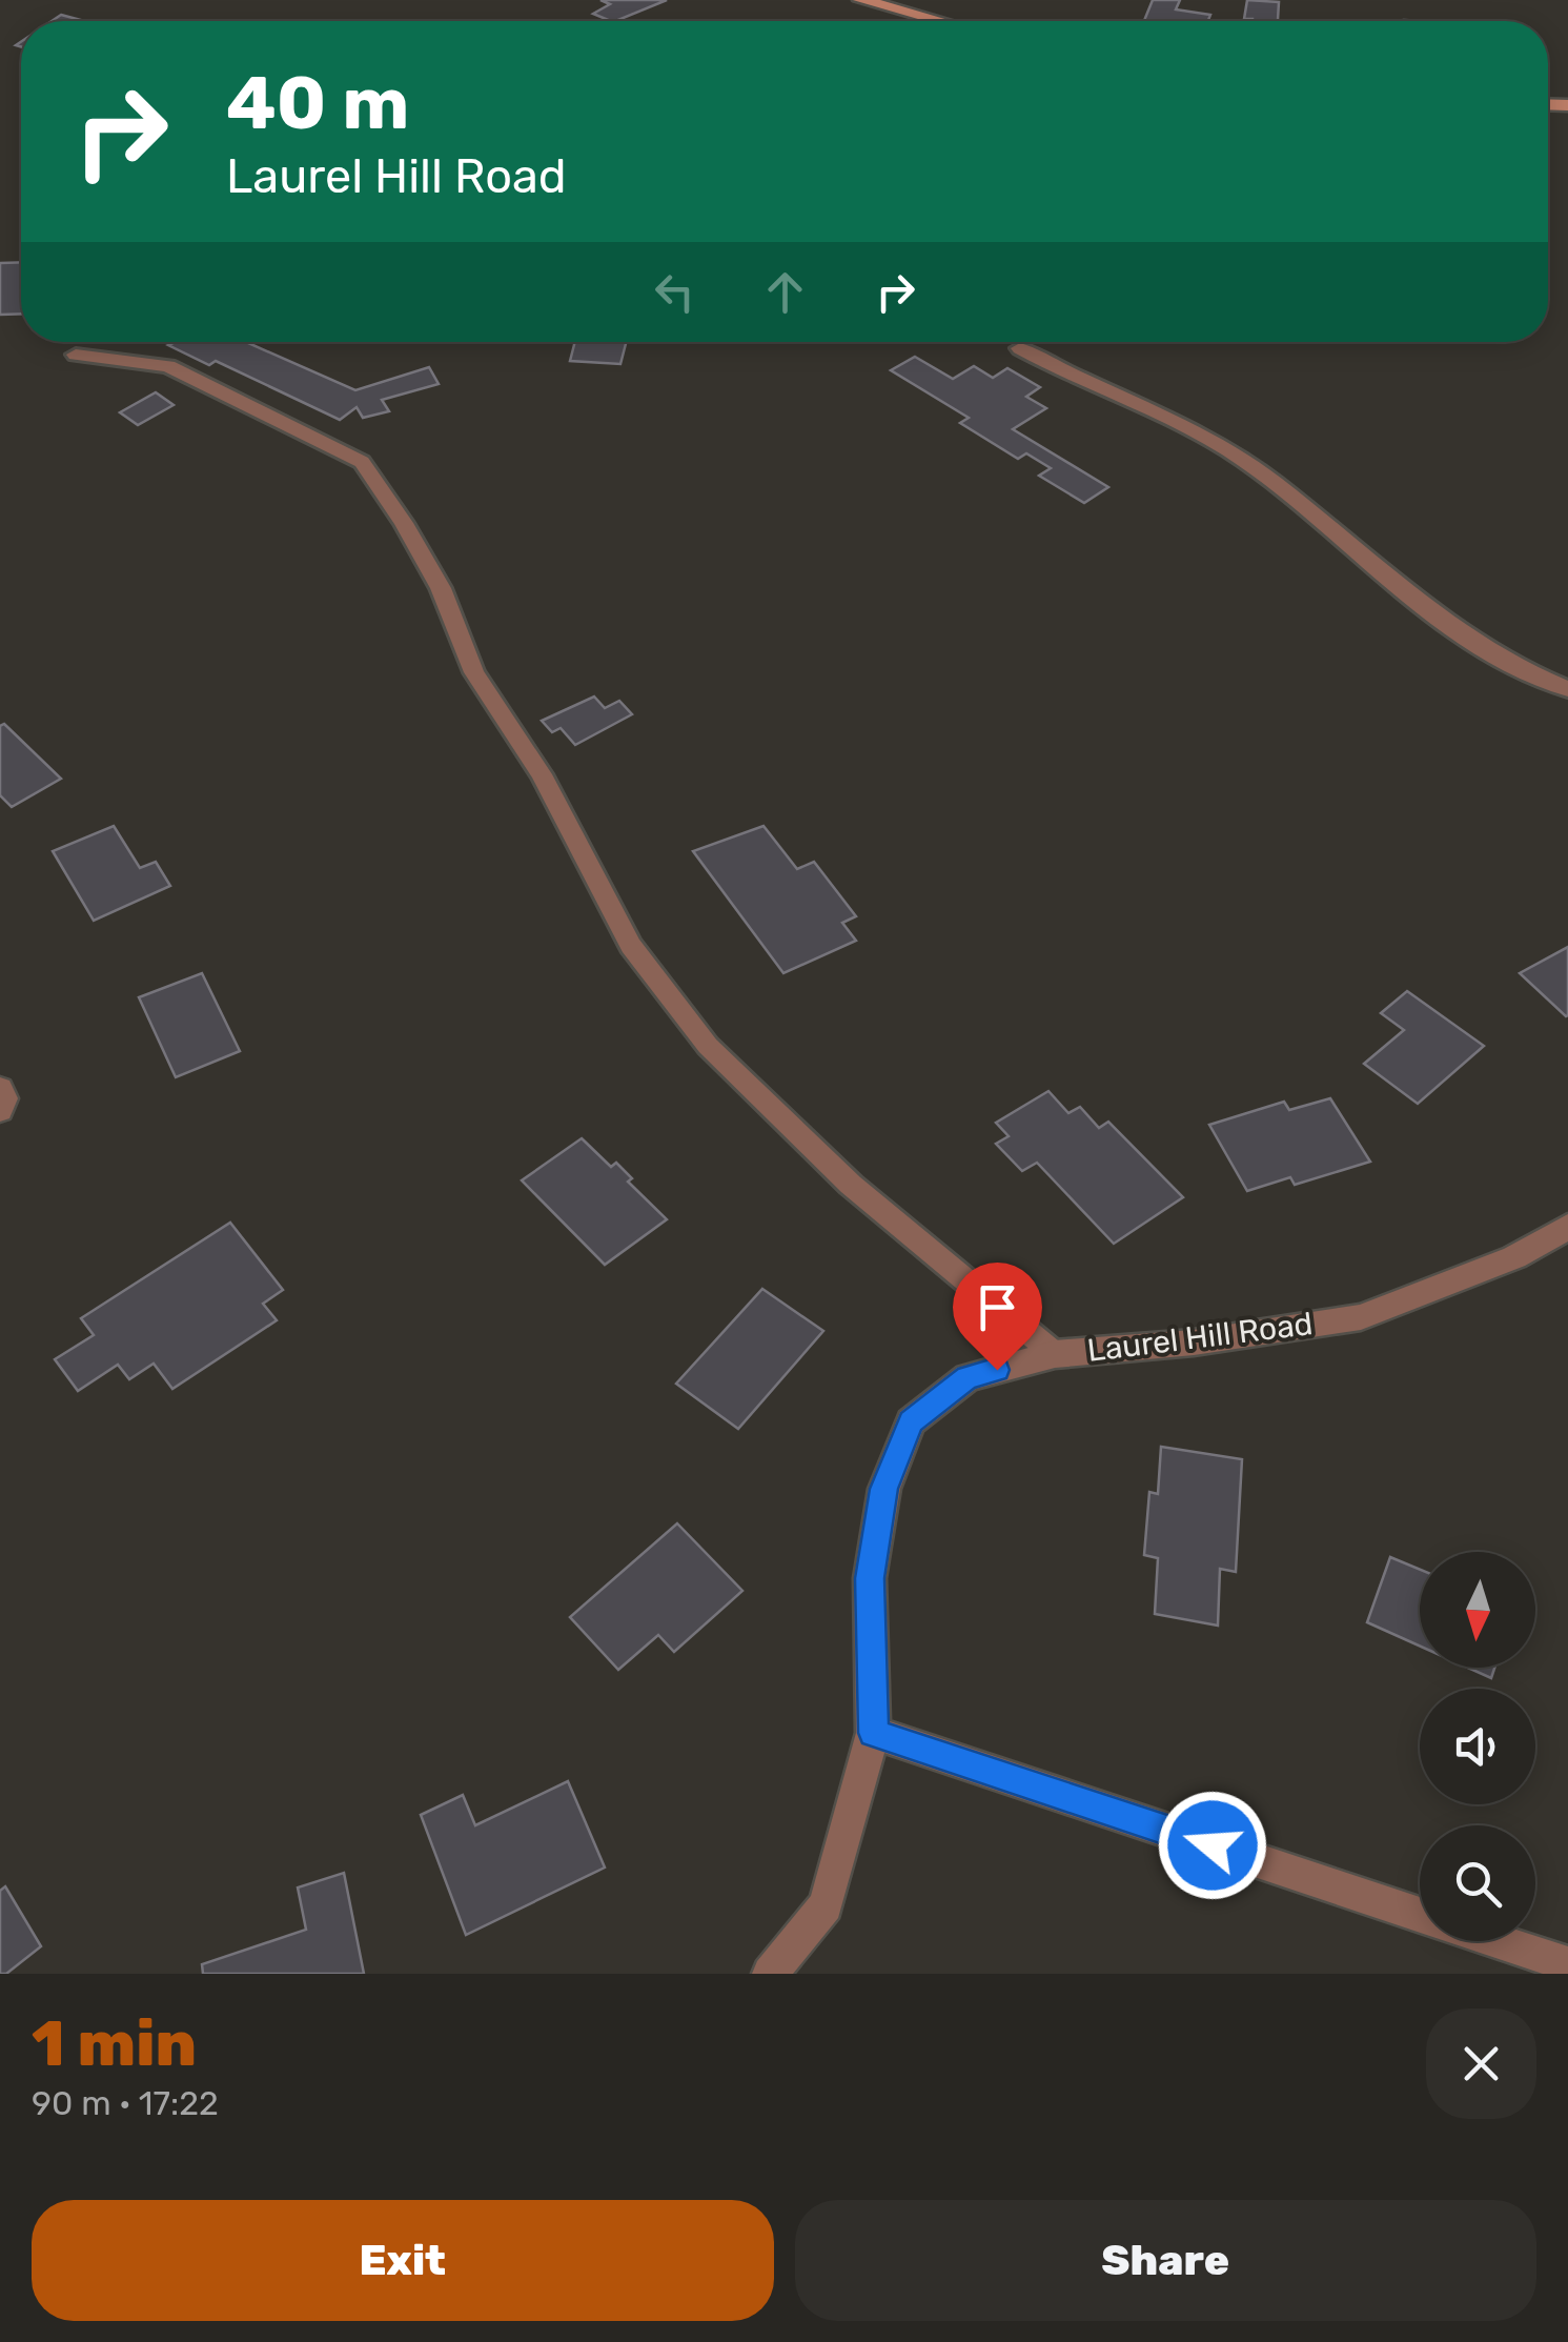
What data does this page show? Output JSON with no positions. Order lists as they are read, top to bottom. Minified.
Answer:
{"streets":{"street":["Laurel Hill Road"]},"north":"bottom","page":{"turn":["40 m","Laurel Hill Road"],"heading":["1 min","90 m · 17:22"],"buttons":["Exit","Share"]}}
